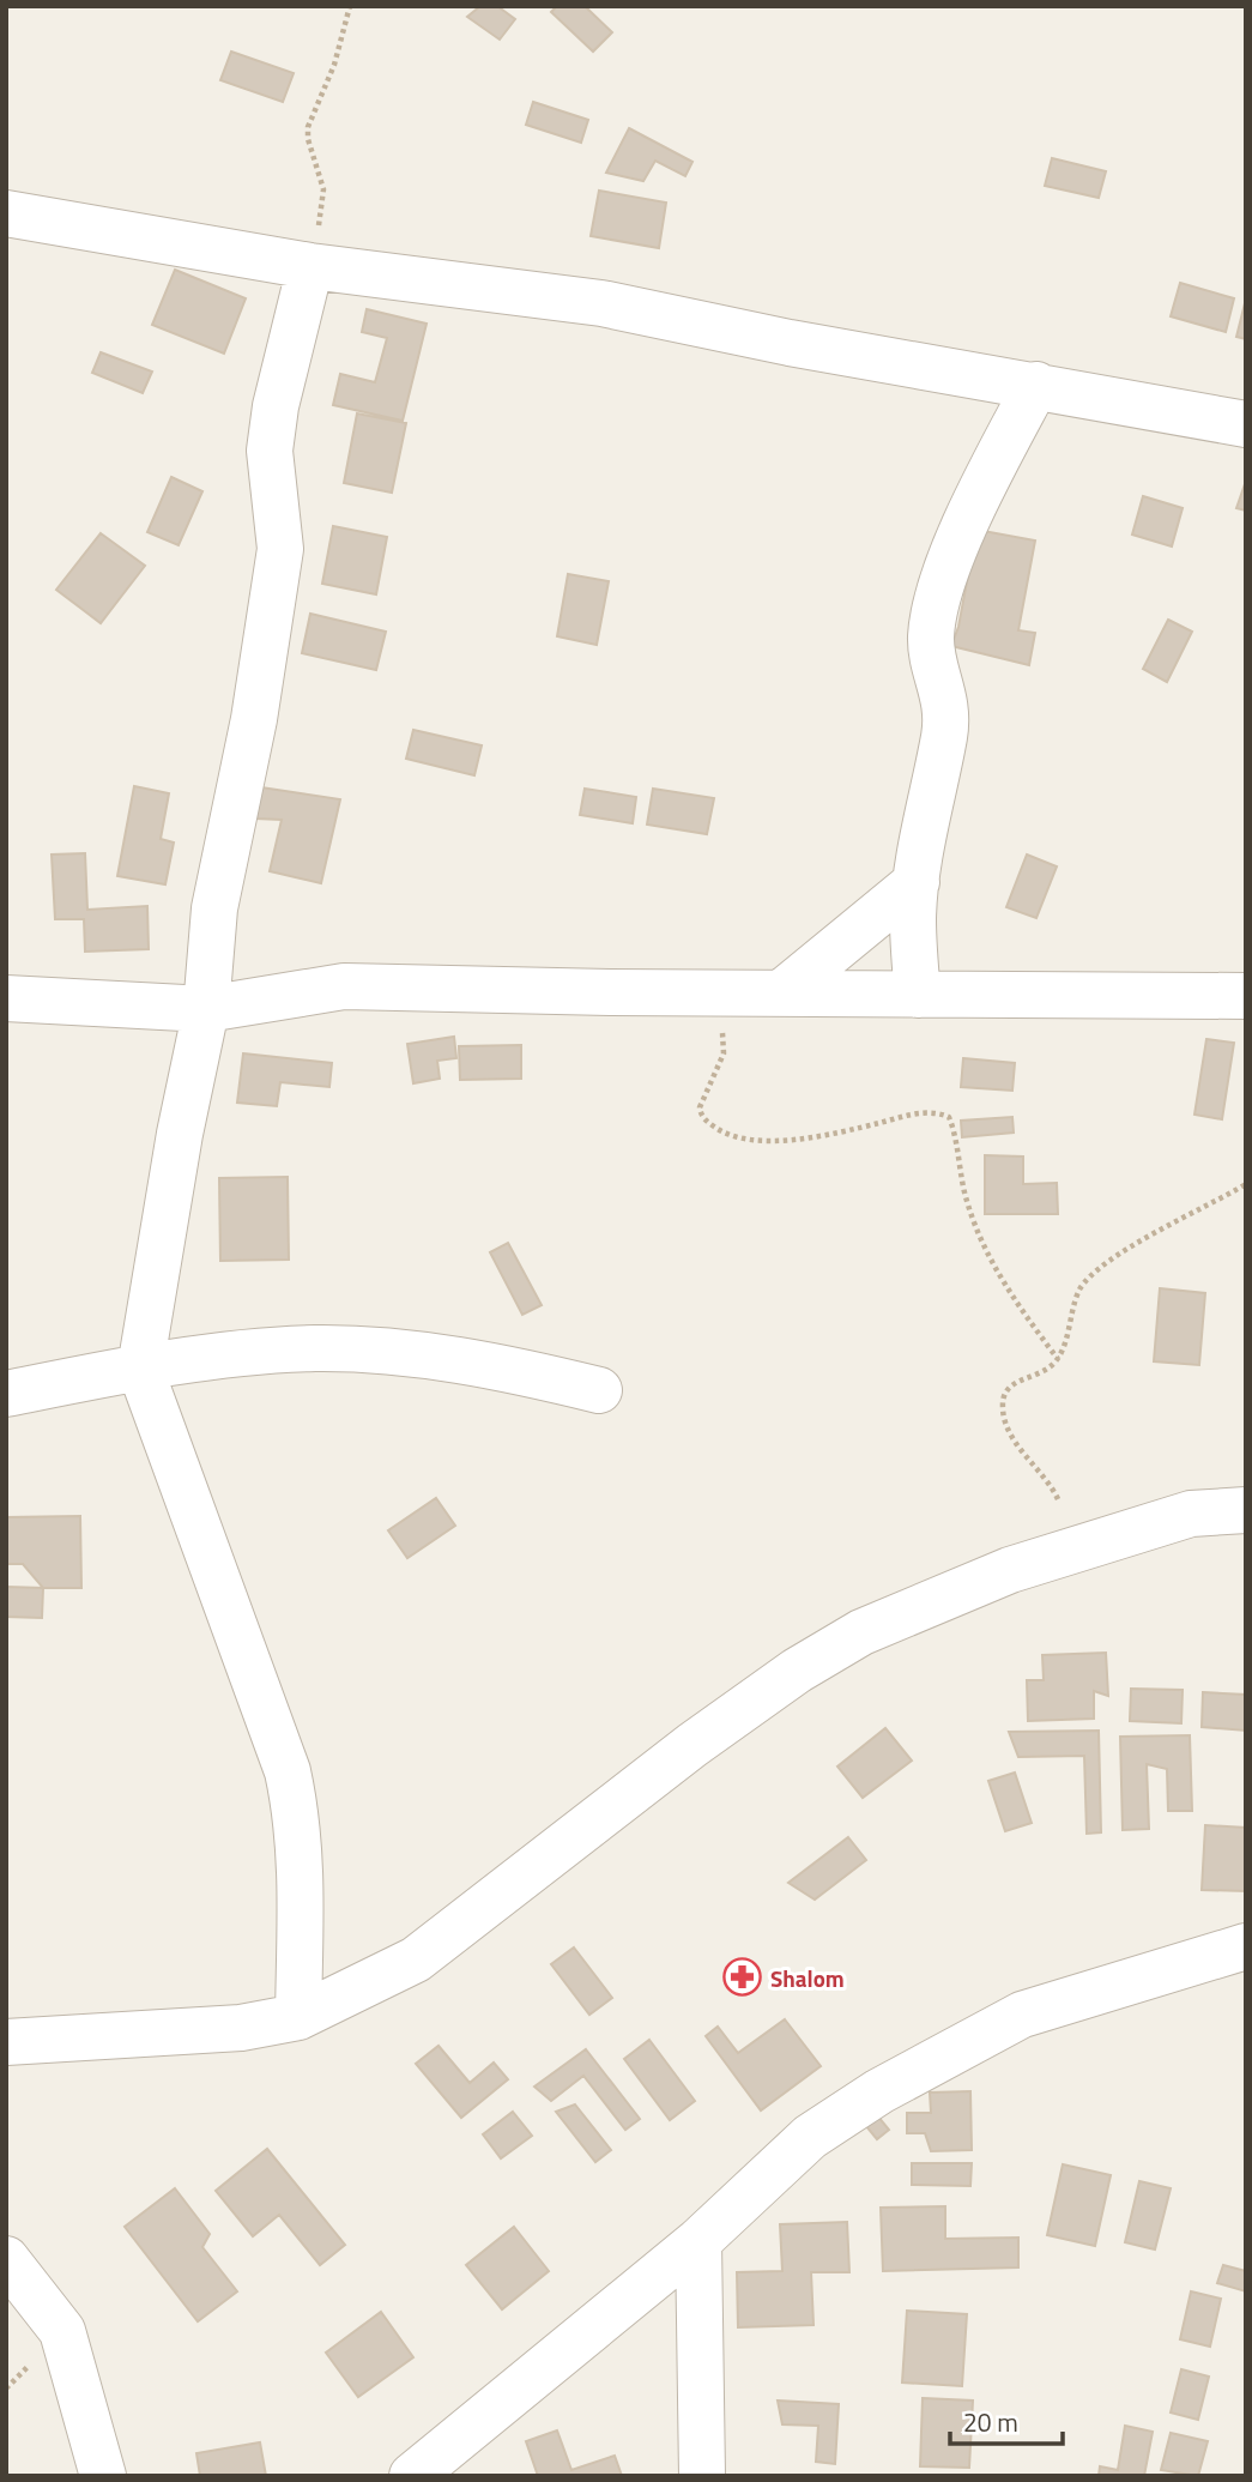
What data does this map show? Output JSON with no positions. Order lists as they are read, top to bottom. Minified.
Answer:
{"places":{"pharmacy":["Shalom"]},"scale_bar":"20 m"}
